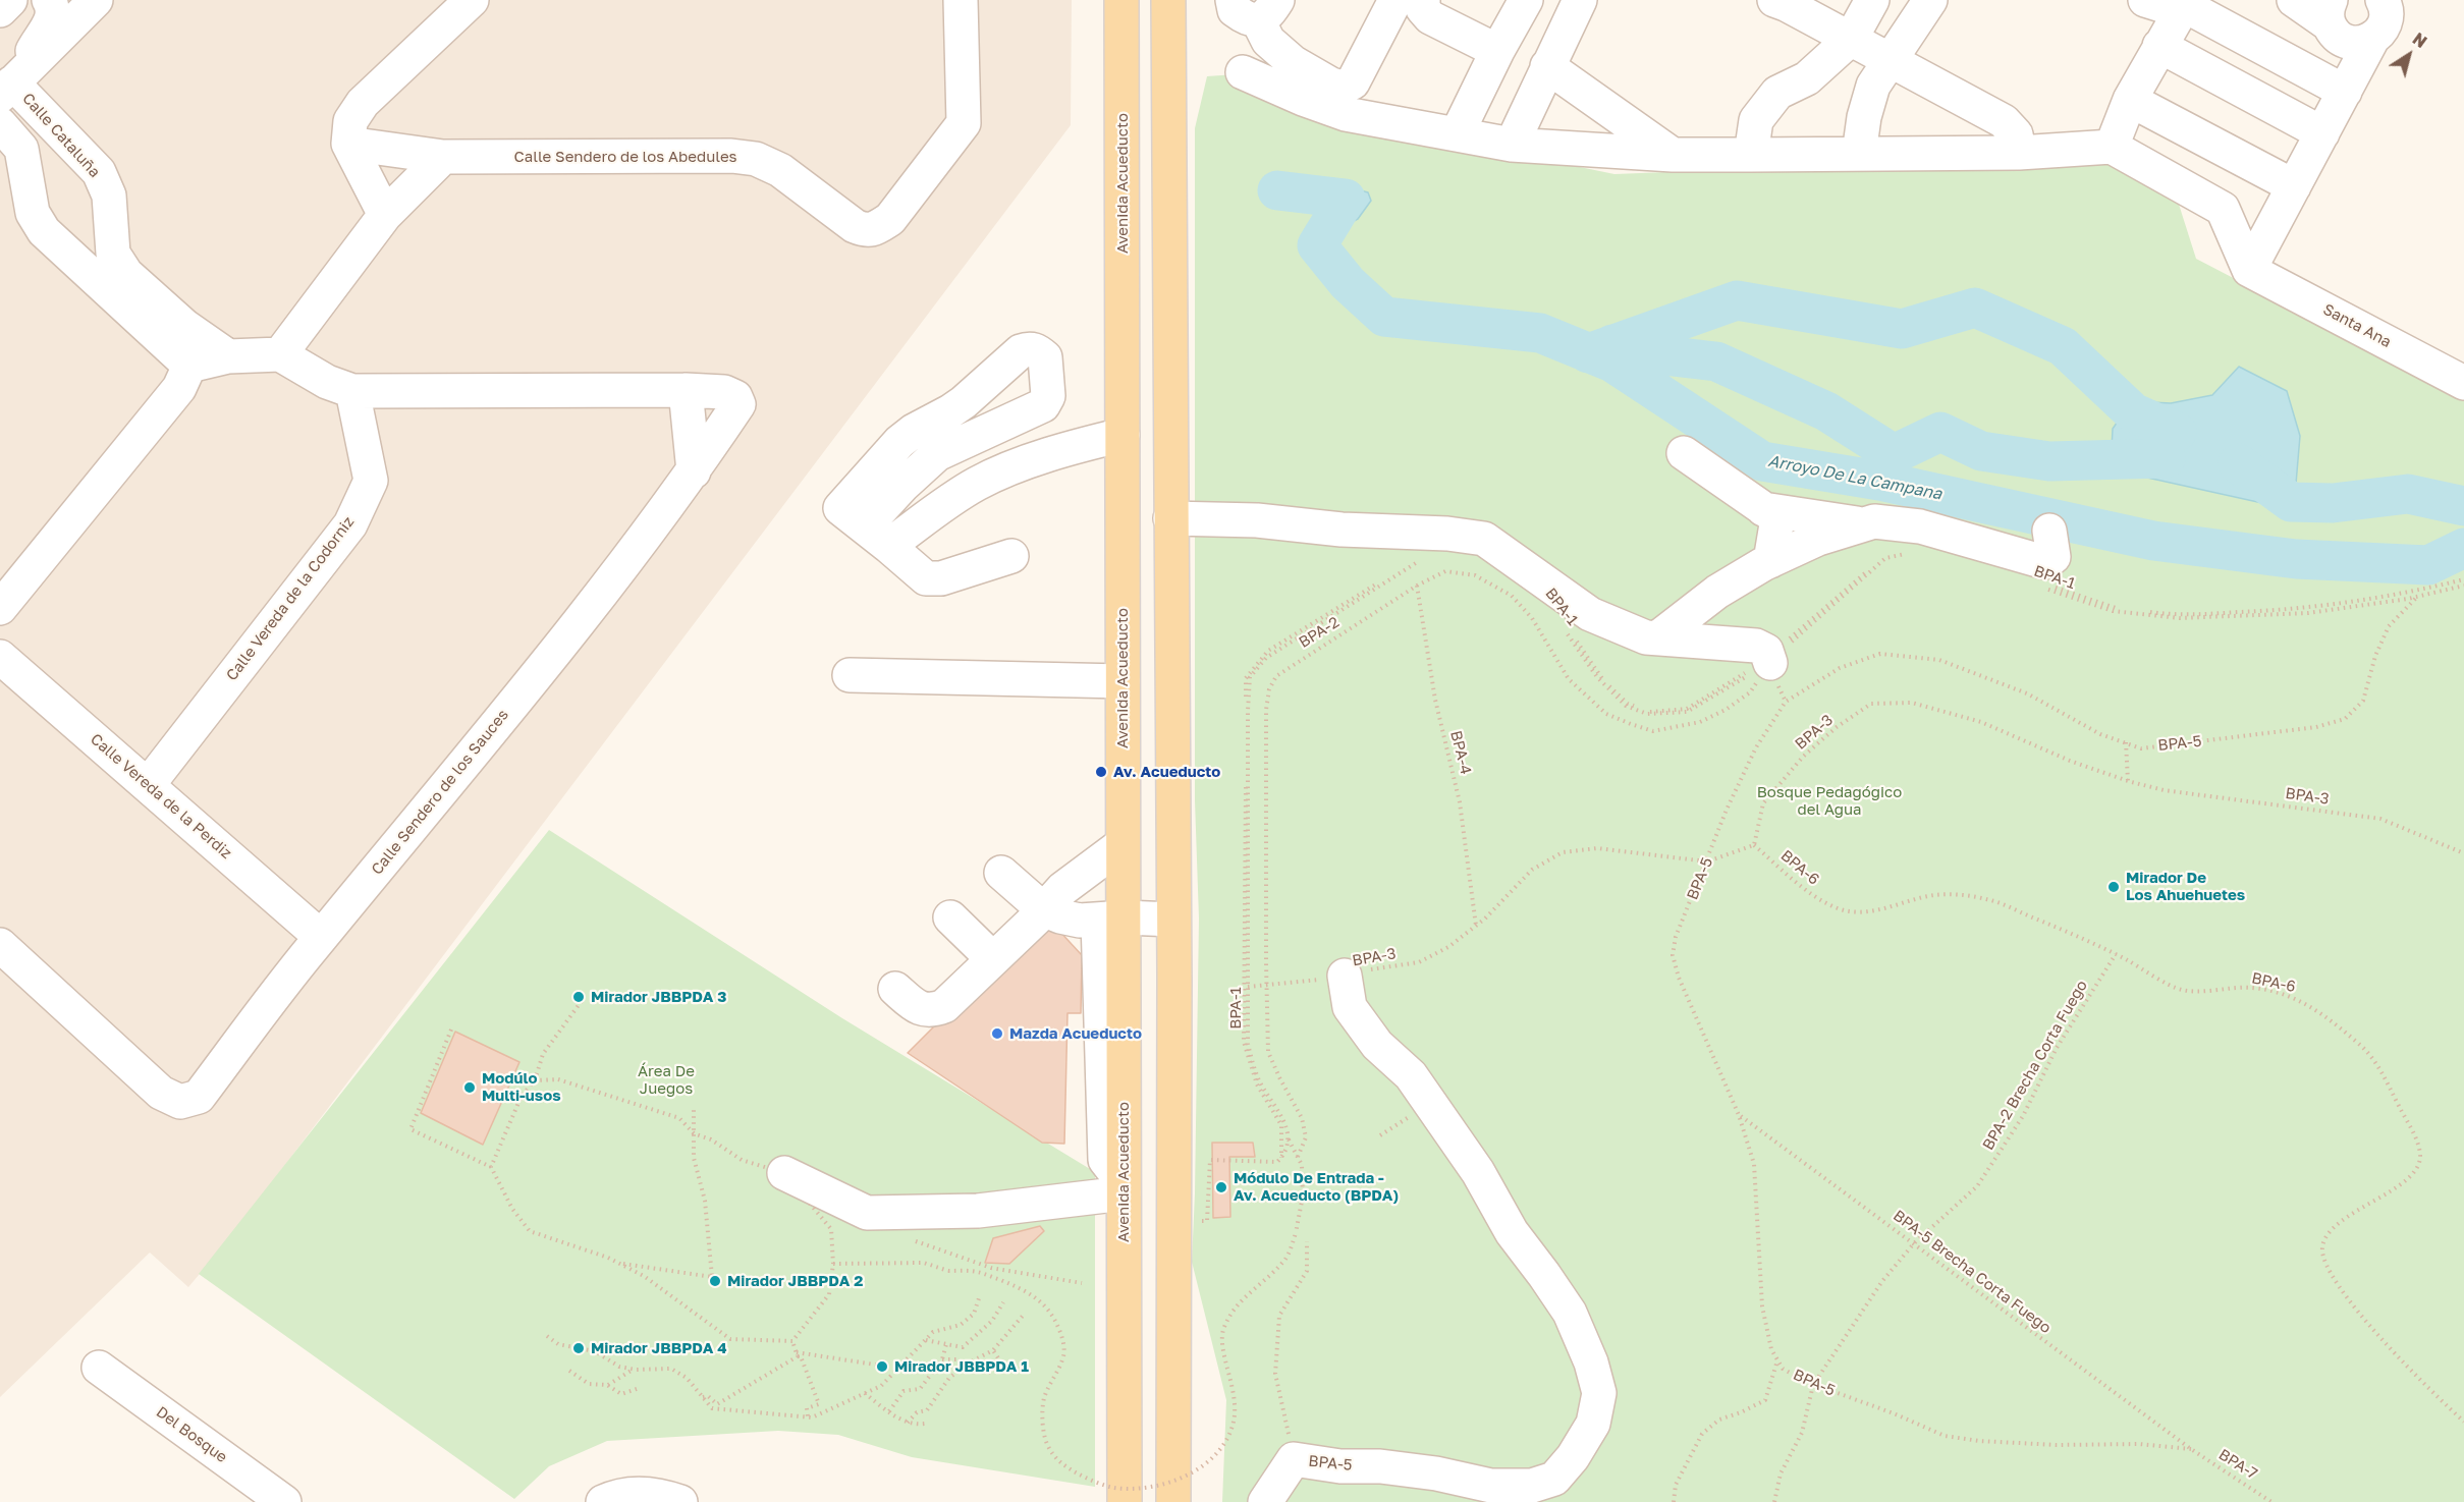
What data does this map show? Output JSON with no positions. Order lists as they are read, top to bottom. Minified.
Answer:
{"streets":{"main road":["Avenida Acueducto"],"street":["Calle Cataluña","Calle Sendero de los Abedules","Santa Ana","Calle Vereda de la Codorniz","BPA-5","Calle Sendero de los Sauces","Calle Vereda de la Perdiz","Del Bosque"],"path":["BPA-1","BPA-2","BPA-3","BPA-4","BPA-6","BPA-2 Brecha Corta Fuego","BPA-5 Brecha Corta Fuego","BPA-7"]},"crossings":[["BPA-1","BPA-2"],["BPA-1","BPA-3"],["BPA-1","BPA-5"],["Calle Vereda de la Codorniz","Calle Sendero de los Sauces"],["Calle Vereda de la Codorniz","Calle Vereda de la Perdiz"],["BPA-2","BPA-3"],["BPA-2","BPA-4"],["BPA-3","BPA-5"],["BPA-3","BPA-4"],["BPA-3","BPA-6"],["BPA-5","BPA-2 Brecha Corta Fuego"],["BPA-5","BPA-5 Brecha Corta Fuego"],["BPA-5","BPA-7"],["Calle Sendero de los Sauces","Calle Vereda de la Perdiz"],["BPA-6","BPA-2 Brecha Corta Fuego"],["BPA-2 Brecha Corta Fuego","BPA-5 Brecha Corta Fuego"],["BPA-5 Brecha Corta Fuego","BPA-7"]],"water":["Arroyo De La Campana"],"parks":["Bosque Pedagógico del Agua","Área De Juegos"],"places":["Av. Acueducto","Mirador De Los Ahuehuetes","Mirador JBBPDA 3","Mazda Acueducto","Modúlo Multi-usos","Módulo De Entrada - Av. Acueducto (BPDA)","Mirador JBBPDA 2","Mirador JBBPDA 4","Mirador JBBPDA 1"],"north":"top right"}
